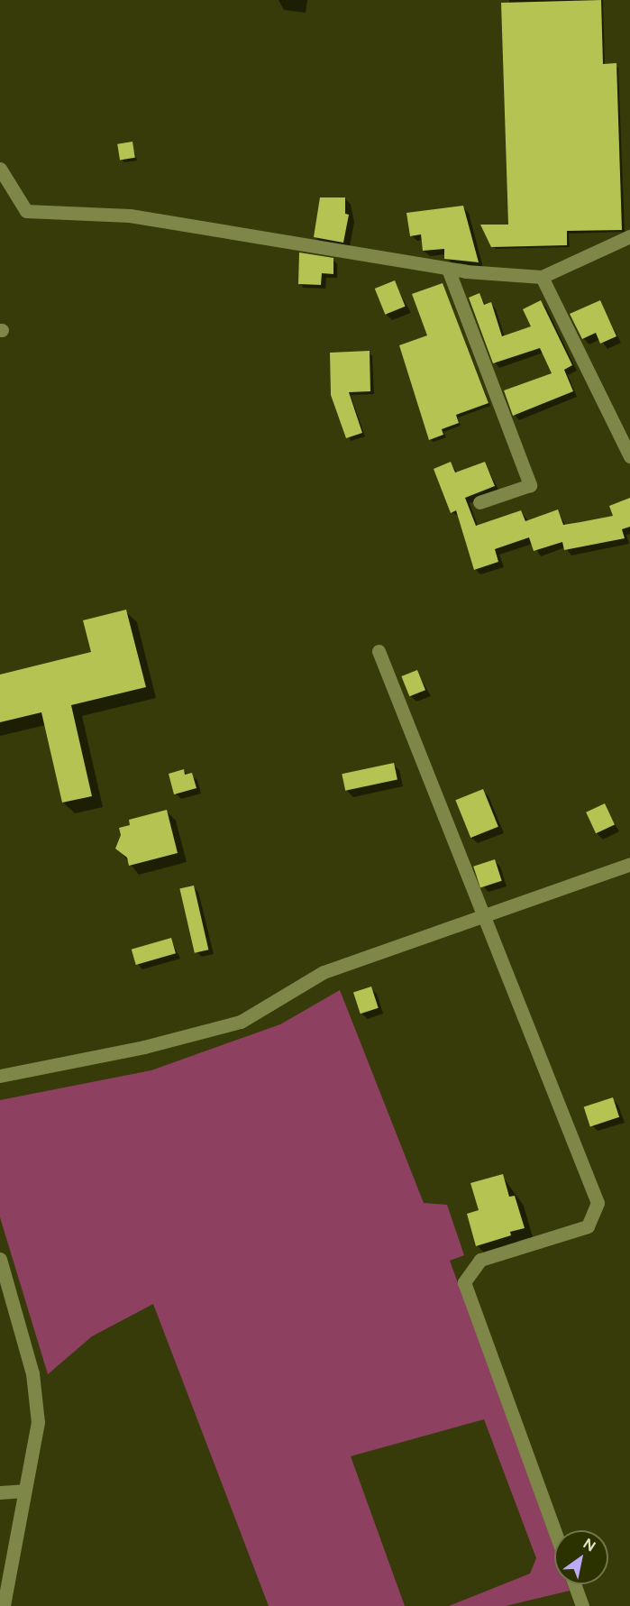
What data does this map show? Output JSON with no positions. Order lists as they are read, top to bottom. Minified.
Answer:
{"north":"top right"}
